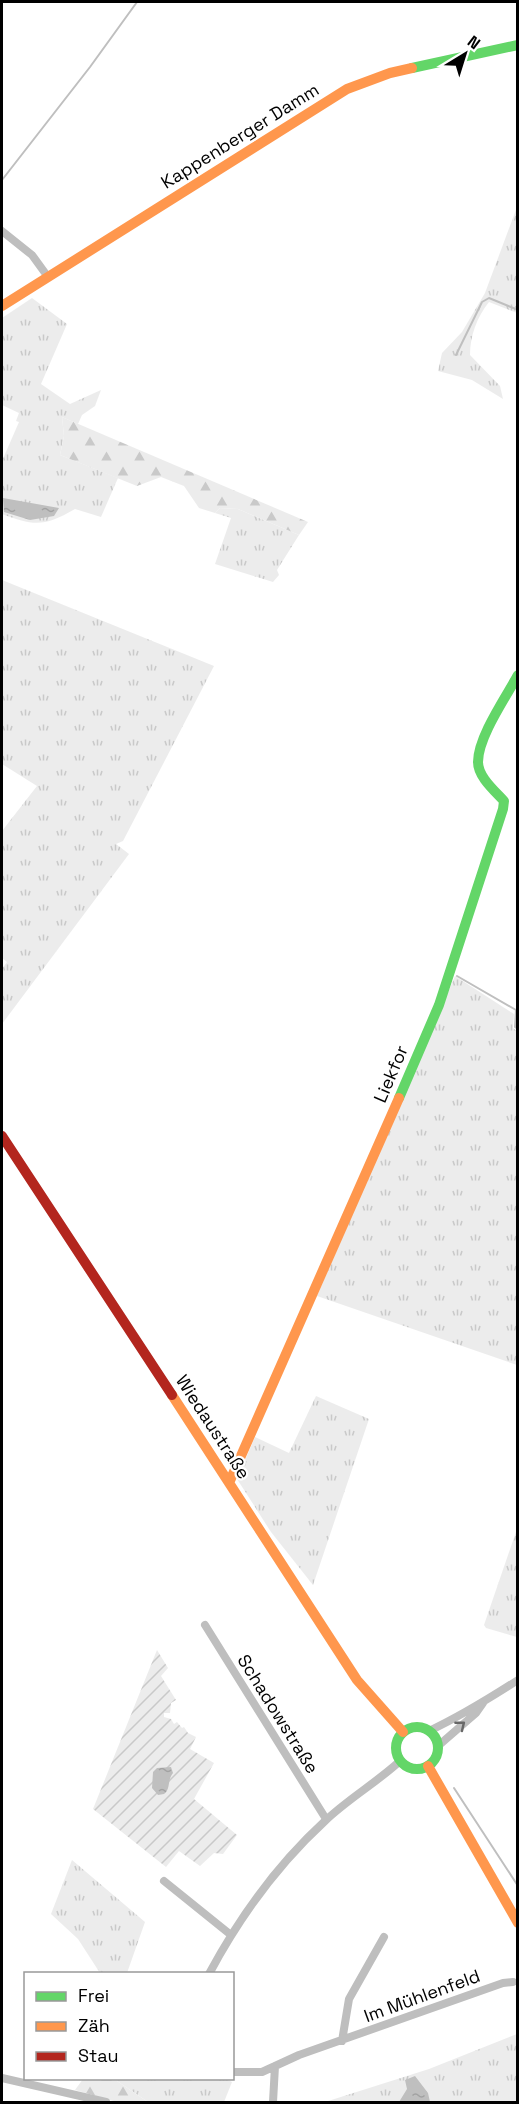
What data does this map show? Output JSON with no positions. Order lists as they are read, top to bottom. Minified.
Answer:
{"streets":{"main road":["Kappenberger Damm","Liekfor","Wiedaustraße"],"street":["Schadowstraße","Im Mühlenfeld"]},"crossings":[["Liekfor","Wiedaustraße"]],"legend":["Frei","Zäh","Stau"],"north":"top right"}
